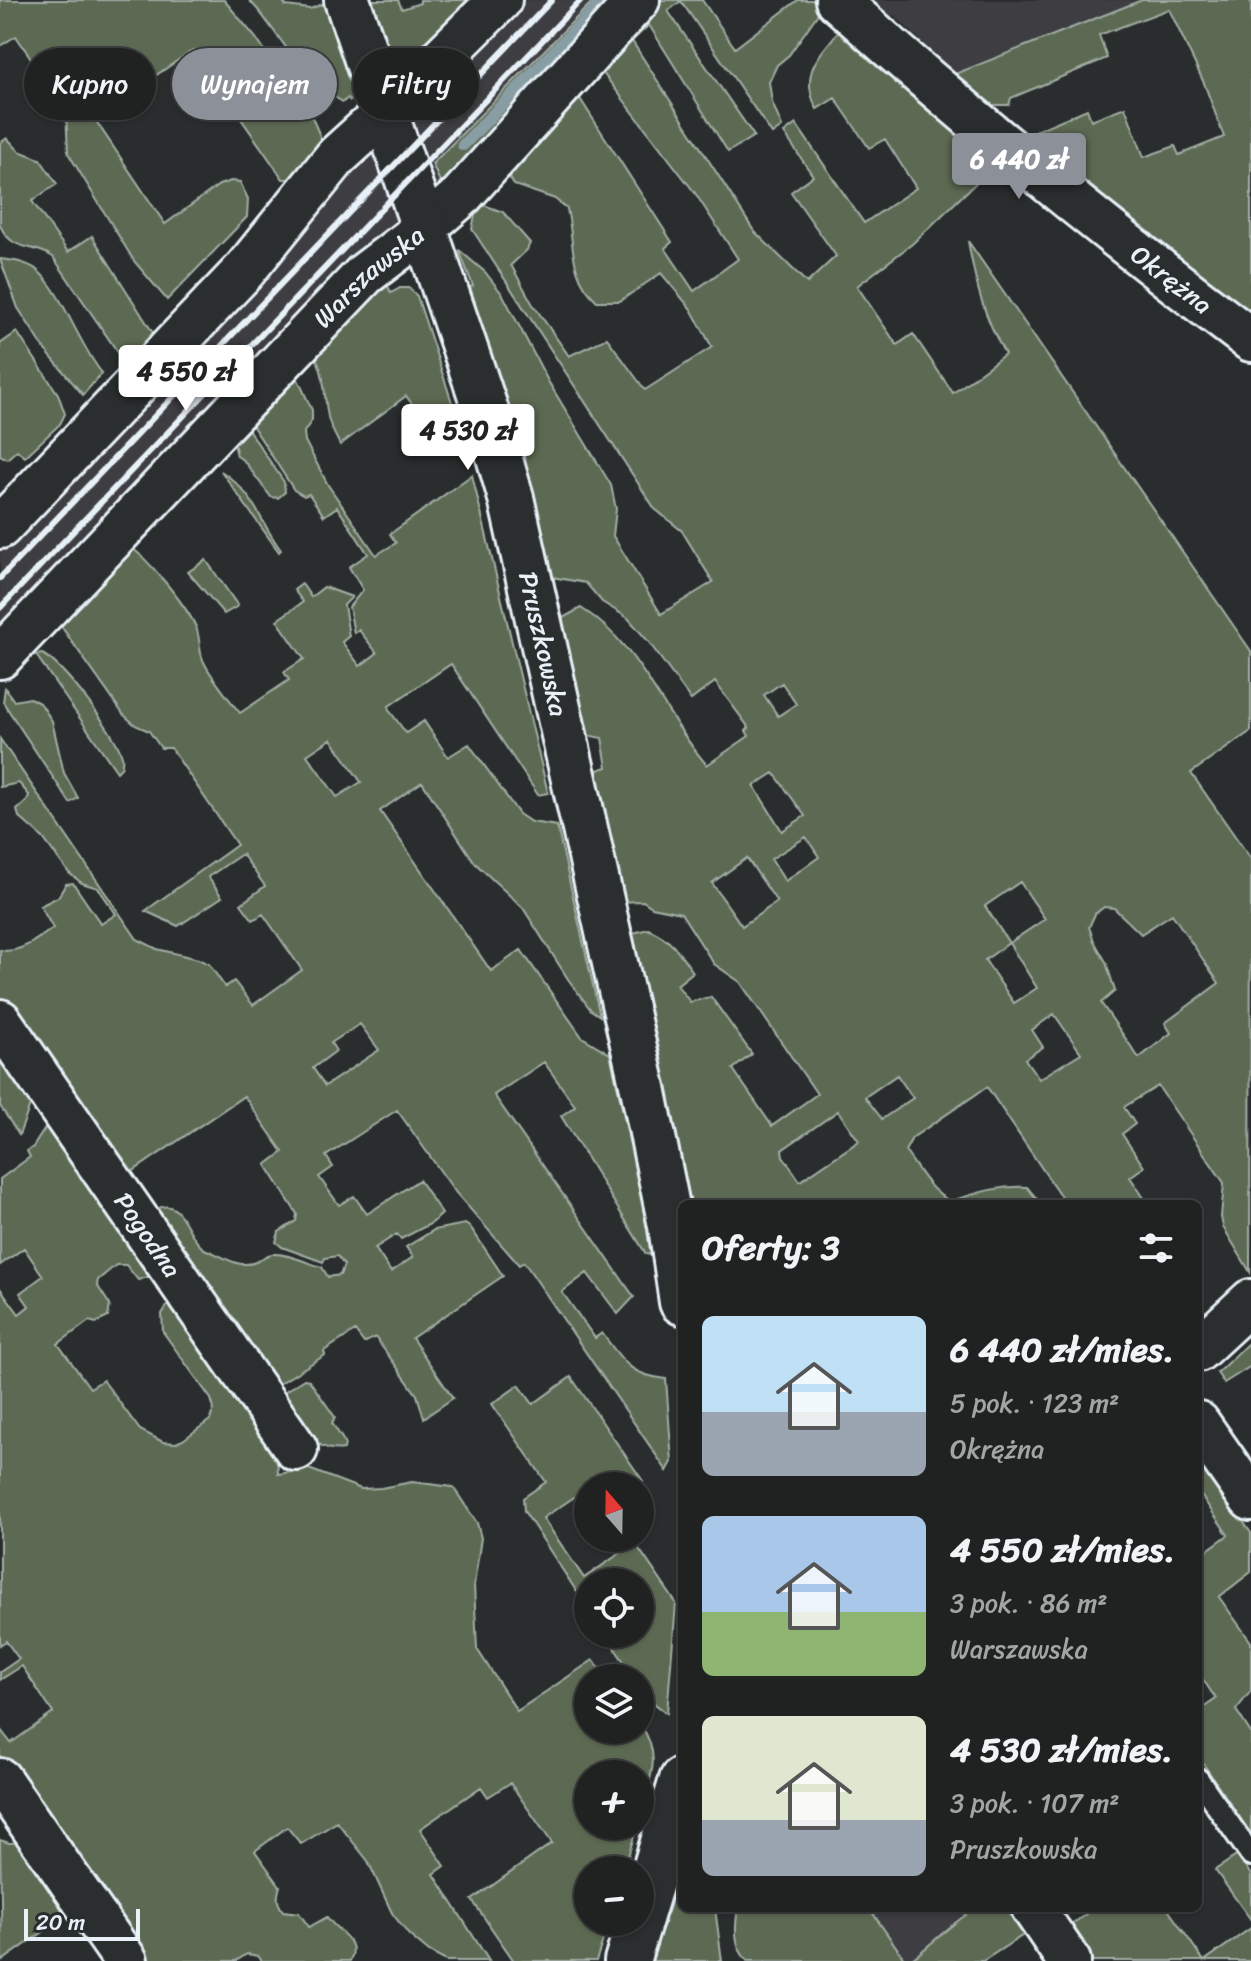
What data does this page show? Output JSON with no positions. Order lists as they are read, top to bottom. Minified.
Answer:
{"streets":{"street":["Warszawska","Okrężna","Pruszkowska","Pogodna"]},"crossings":[["Warszawska","Pruszkowska"]],"scale_bar":"20 m","north":"top","page":{"chip":["Kupno","Wynajem","Filtry"],"price":["6 440 zł","4 550 zł","4 530 zł"],"heading":"Oferty: 3","list":[{"name":"6 440 zł/mies.","note":"5 pok. · 123 m² · Okrężna"},{"name":"4 550 zł/mies.","note":"3 pok. · 86 m² · Warszawska"},{"name":"4 530 zł/mies.","note":"3 pok. · 107 m² · Pruszkowska"}],"map_buttons":["+","−"],"scale":"20 m"}}
